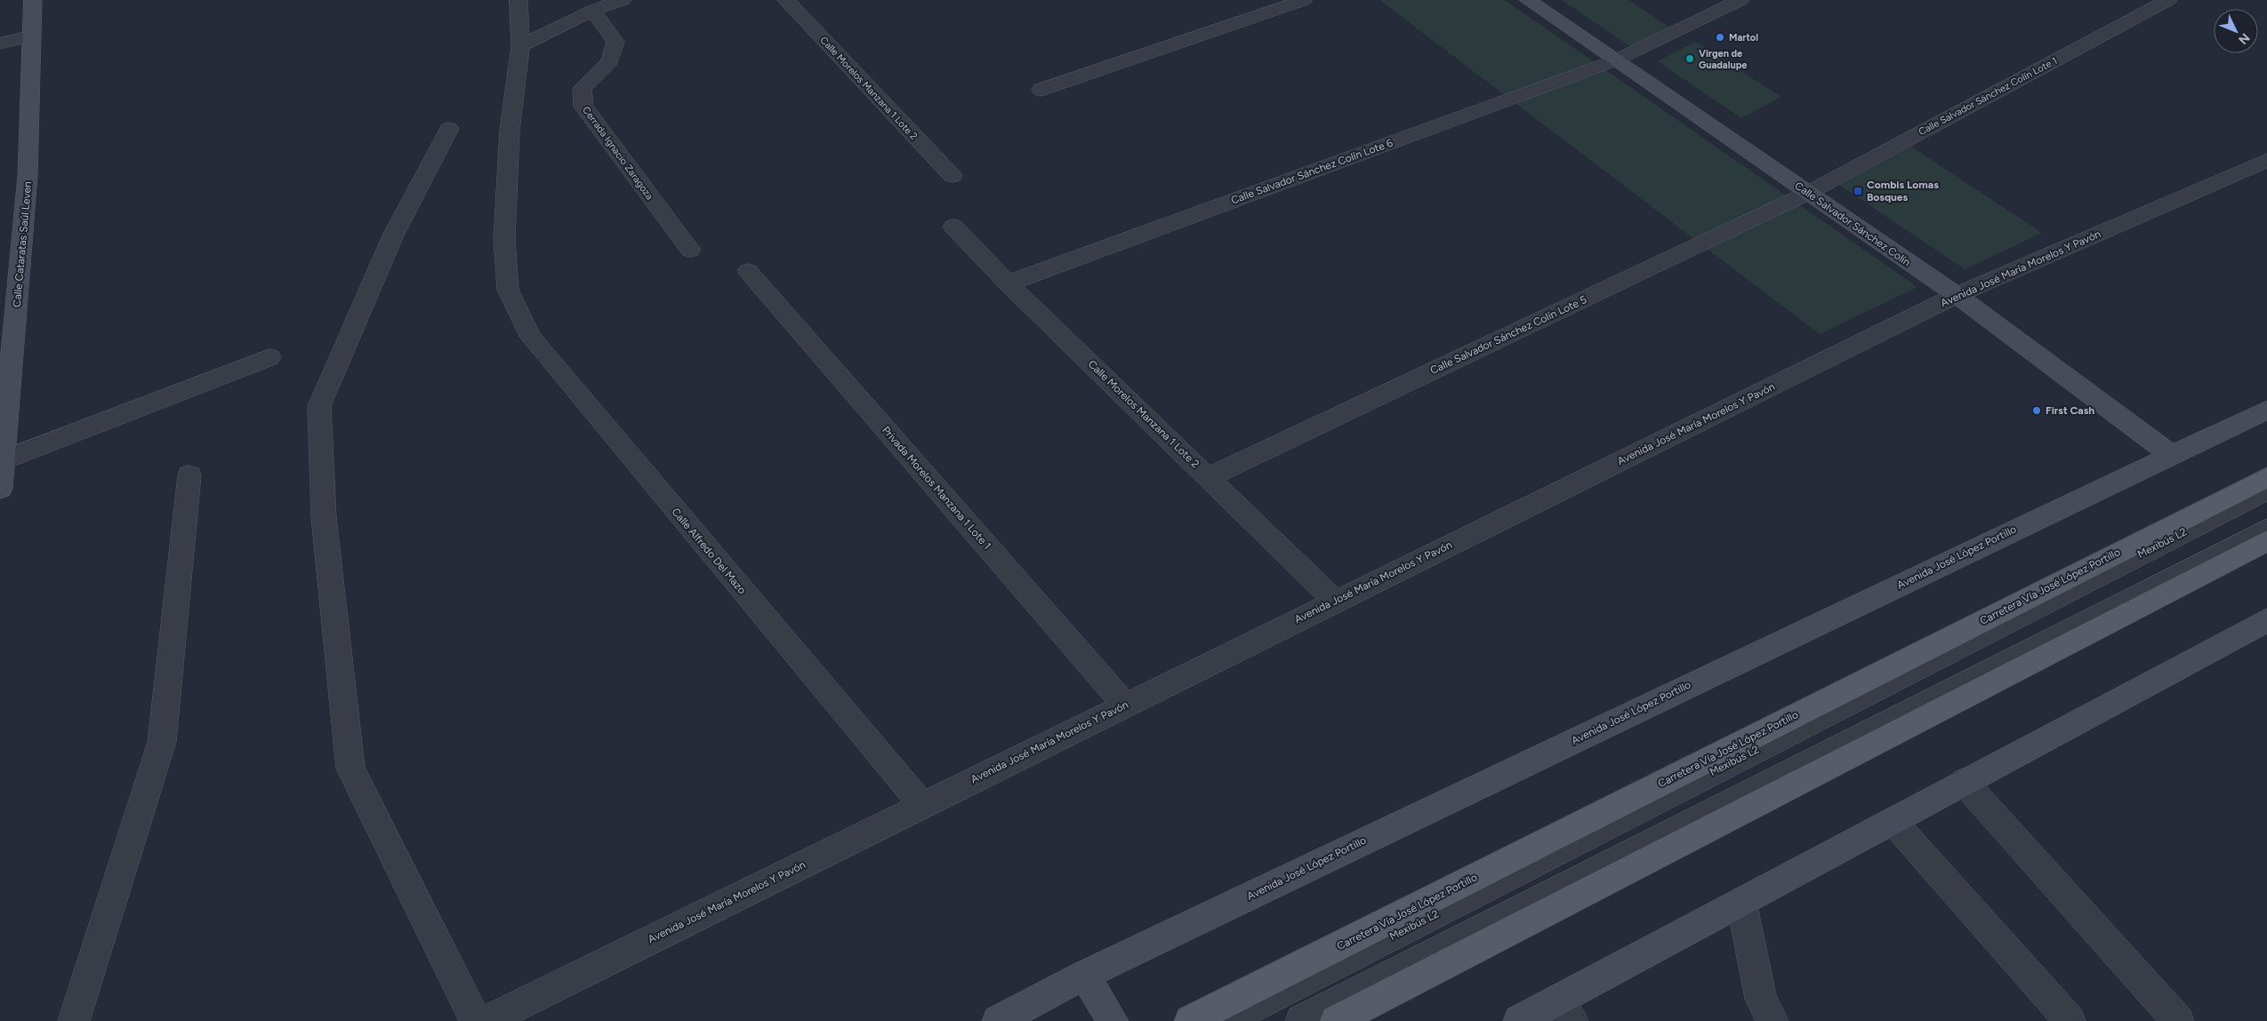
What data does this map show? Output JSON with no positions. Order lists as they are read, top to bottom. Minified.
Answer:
{"streets":{"main road":["Calle Salvador Sánchez Colín","Calle Cataratas Saúl Leven","Avenida José López Portillo","Carretera Vía José López Portillo"],"street":["Calle Morelos Manzana 1 Lote 2","Calle Salvador Sánchez Colín Lote 1","Cerrada Ignacio Zaragoza","Calle Salvador Sánchez Colín Lote 6","Avenida José María Morelos Y Pavón","Calle Salvador Sánchez Colín Lote 5","Privada Morelos Manzana 1 Lote 1","Mexibús L2","Calle Alfredo Del Mazo"]},"crossings":[["Calle Morelos Manzana 1 Lote 2","Calle Salvador Sánchez Colín Lote 6"],["Calle Morelos Manzana 1 Lote 2","Avenida José María Morelos Y Pavón"],["Calle Morelos Manzana 1 Lote 2","Calle Salvador Sánchez Colín Lote 5"],["Calle Salvador Sánchez Colín Lote 1","Calle Salvador Sánchez Colín"],["Calle Salvador Sánchez Colín Lote 1","Calle Salvador Sánchez Colín Lote 5"],["Calle Salvador Sánchez Colín Lote 6","Calle Salvador Sánchez Colín"],["Calle Salvador Sánchez Colín","Avenida José María Morelos Y Pavón"],["Calle Salvador Sánchez Colín","Calle Salvador Sánchez Colín Lote 5"],["Calle Salvador Sánchez Colín","Avenida José López Portillo"],["Avenida José María Morelos Y Pavón","Privada Morelos Manzana 1 Lote 1"],["Avenida José María Morelos Y Pavón","Calle Alfredo Del Mazo"]],"places":{"other":["Martol","Virgen de Guadalupe","First Cash"],"transit":["Combis Lomas Bosques"]},"north":"bottom right"}
